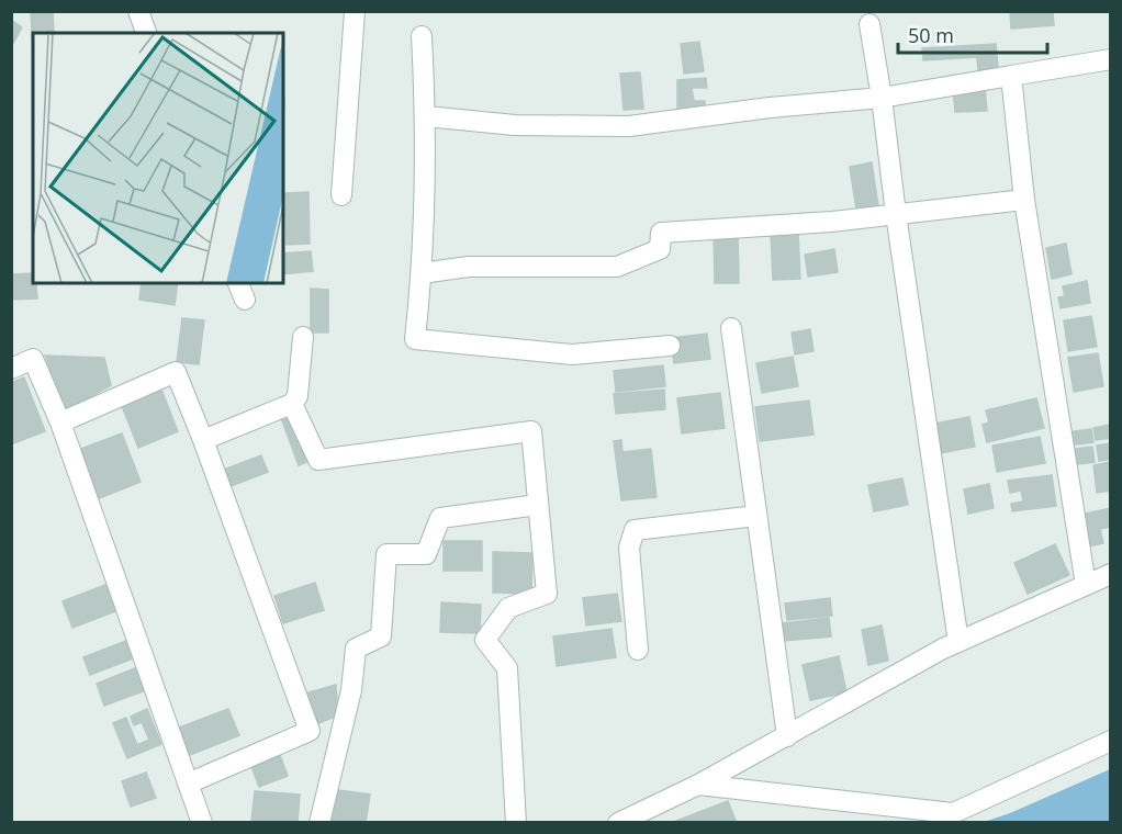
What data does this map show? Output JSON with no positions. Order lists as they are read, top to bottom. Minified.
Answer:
{"scale_bar":"50 m"}
